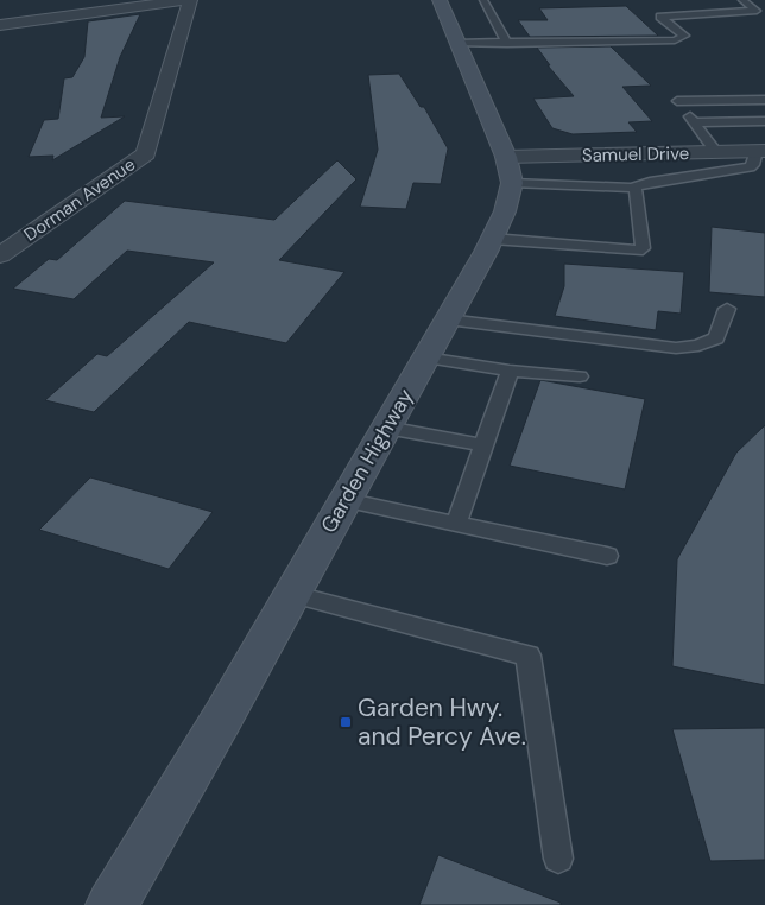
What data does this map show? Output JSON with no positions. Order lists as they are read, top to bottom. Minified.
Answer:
{"streets":{"main road":["Garden Highway"],"street":["Samuel Drive","Dorman Avenue"]},"crossings":[["Samuel Drive","Garden Highway"]],"places":{"transit":["Garden Hwy. and Percy Ave."]}}
